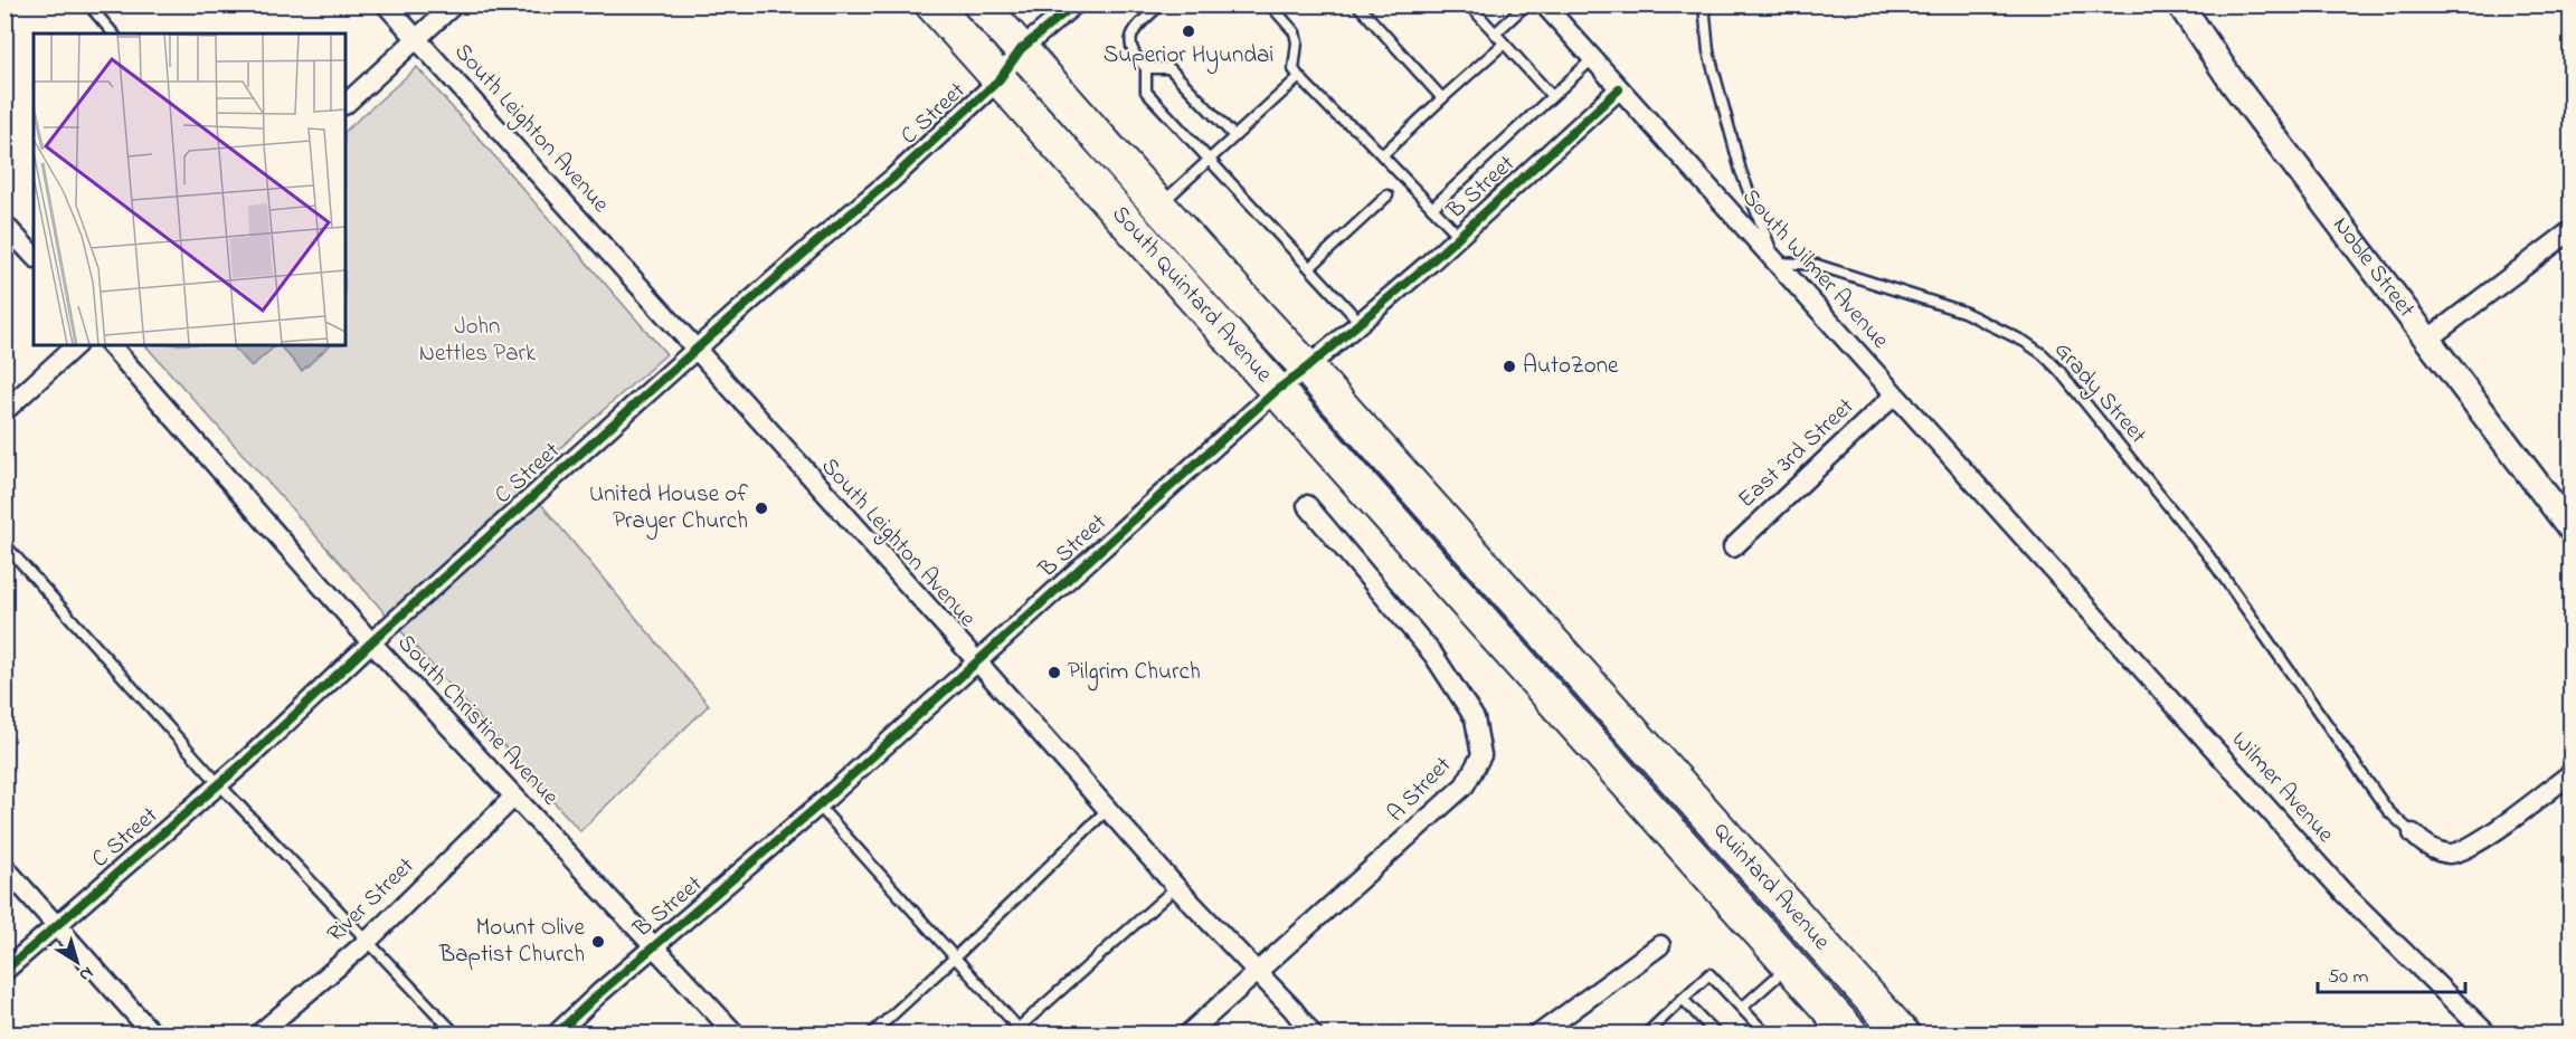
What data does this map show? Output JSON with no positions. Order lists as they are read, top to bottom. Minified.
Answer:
{"streets":{"highway":["South Quintard Avenue","Quintard Avenue"],"main road":["Noble Street"],"street":["C Street","South Leighton Avenue","B Street","South Wilmer Avenue","East 3rd Street","South Christine Avenue","Wilmer Avenue","A Street","River Street"],"lane":["Grady Street"]},"crossings":[["C Street","South Leighton Avenue"],["C Street","South Quintard Avenue"],["C Street","South Christine Avenue"],["South Leighton Avenue","B Street"],["South Leighton Avenue","A Street"],["B Street","South Wilmer Avenue"],["B Street","South Quintard Avenue"],["B Street","South Christine Avenue"],["South Wilmer Avenue","Grady Street"],["South Wilmer Avenue","East 3rd Street"],["South Wilmer Avenue","Wilmer Avenue"],["South Quintard Avenue","Quintard Avenue"],["South Christine Avenue","River Street"]],"parks":["John Nettles Park"],"places":["Superior Hyundai","AutoZone","United House of Prayer Church","Pilgrim Church","Mount Olive Baptist Church"],"scale_bar":"50 m","north":"bottom right"}
